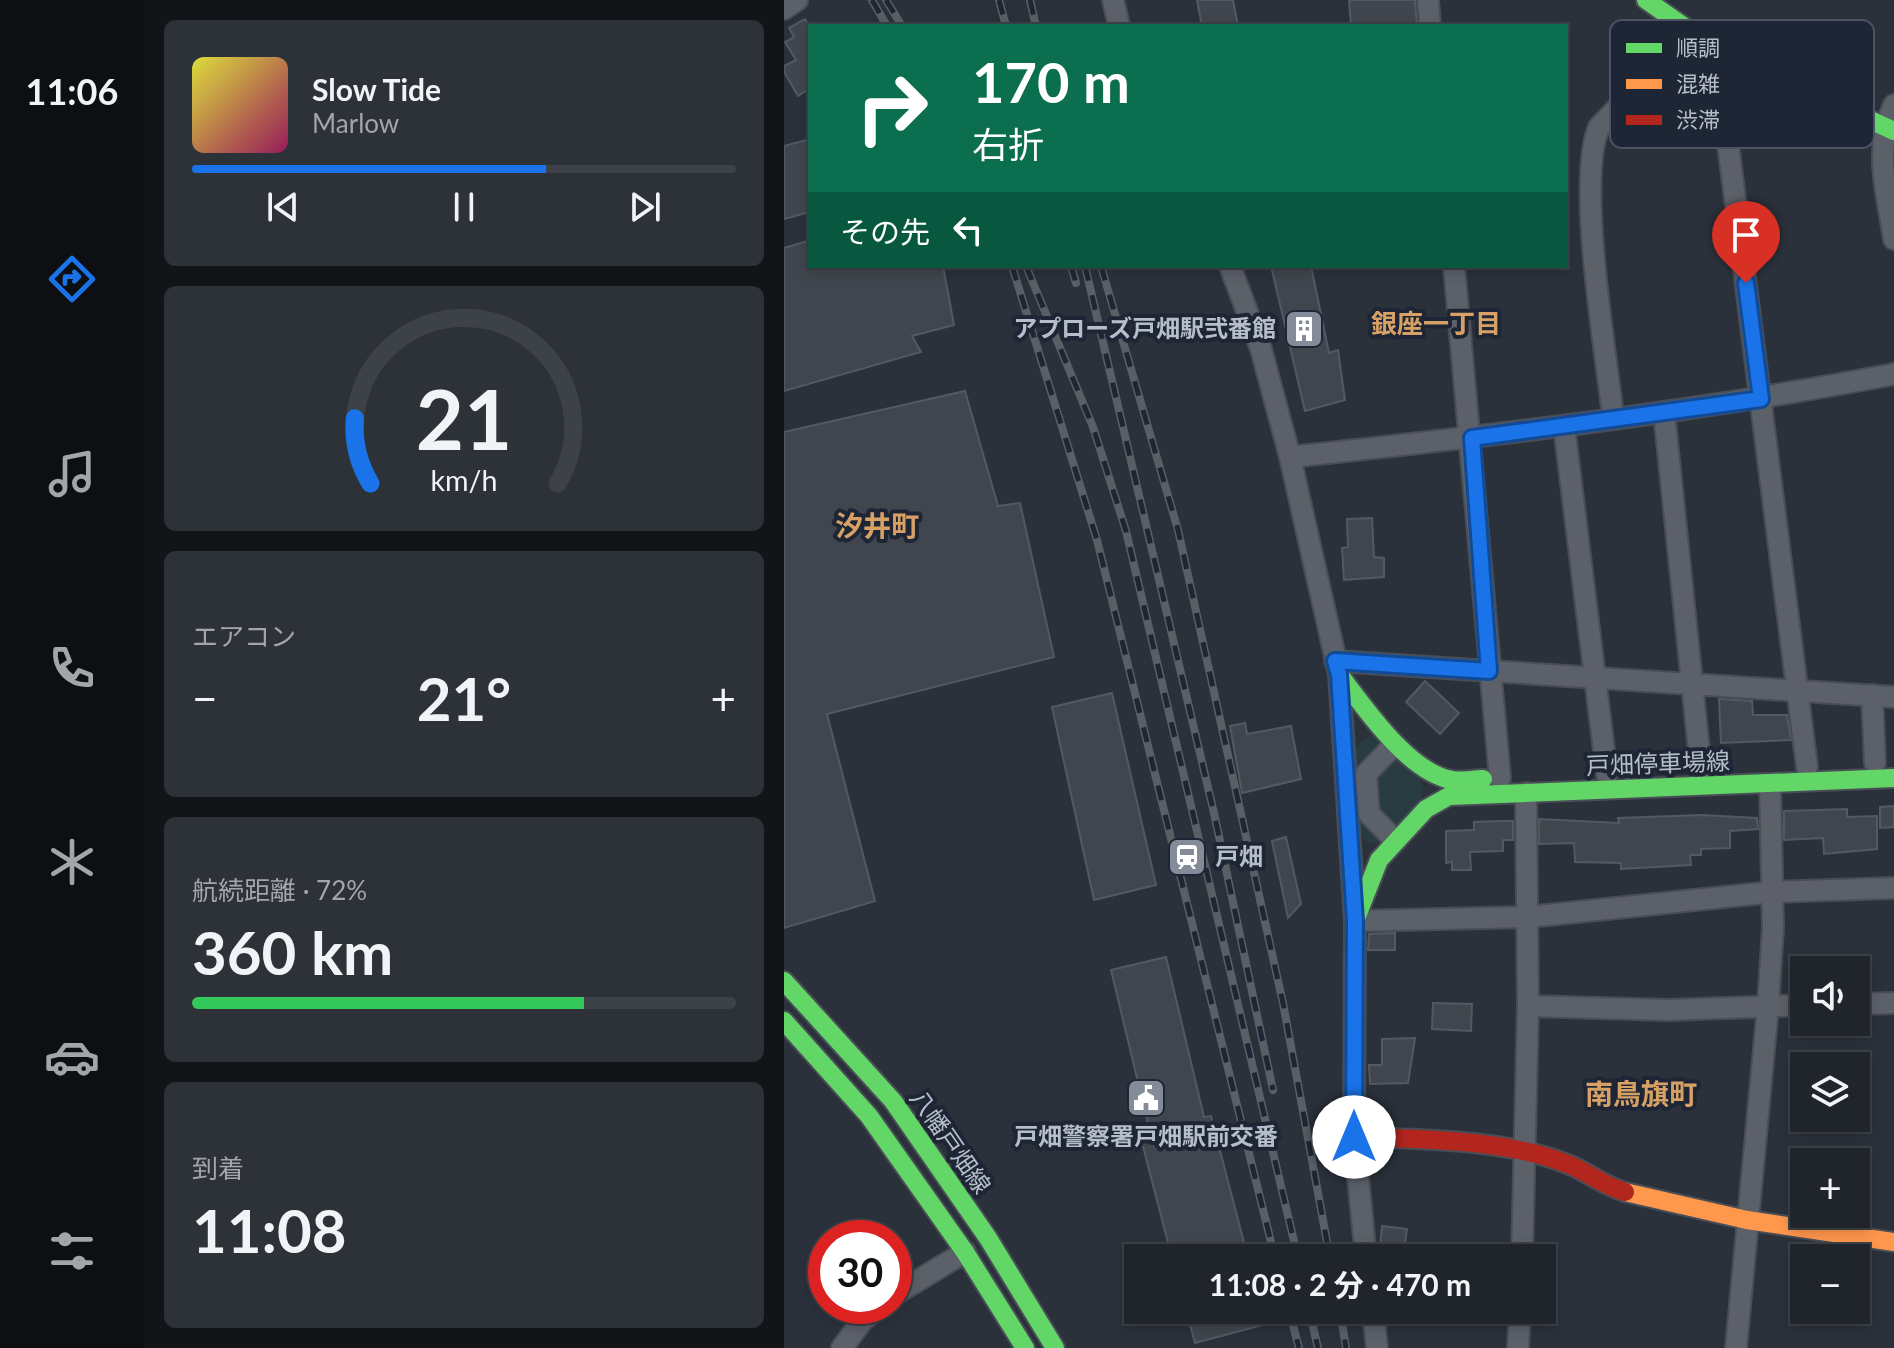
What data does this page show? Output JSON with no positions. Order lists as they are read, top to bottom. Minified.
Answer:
{"streets":{"main road":["戸畑停車場線","八幡戸畑線"]},"districts":["銀座一丁目","汐井町","南鳥旗町"],"places":{"building":["アプローズ戸畑駅弐番館"],"station":["戸畑"],"public building":["戸畑警察署戸畑駅前交番"]},"legend":["順調","混雑","渋滞"],"page":{"tabs":"11:06","turn":["170 m","右折"],"song":["Slow Tide","Marlow"],"then":"その先","tile":["エアコン",["航続距離 · 72%","360 km"],["到着","11:08"]],"heat":["−","21°","+"],"map_buttons":["+","−"],"limit":"30","trip":"11:08 · 2 分 · 470 m","gauge":["21","km/h"]}}
